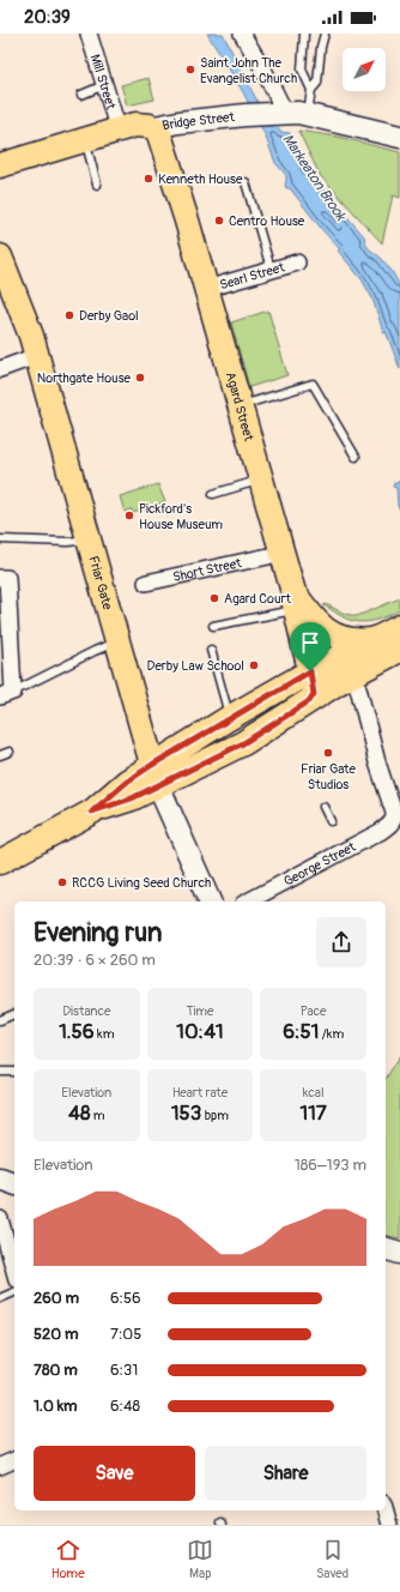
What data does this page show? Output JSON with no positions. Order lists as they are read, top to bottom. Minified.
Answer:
{"streets":{"main road":["Bridge Street","Agard Street","Friar Gate"],"street":["Mill Street","Searl Street","Short Street","George Street"]},"crossings":[["Mill Street","Bridge Street"],["Bridge Street","Agard Street"],["Searl Street","Agard Street"],["Agard Street","Short Street"]],"water":["Markeaton Brook"],"places":["Saint John The Evangelist Church","Kenneth House","Centro House","Derby Gaol","Northgate House","Pickford's House Museum","Agard Court","Derby Law School","Friar Gate Studios","RCCG Living Seed Church"],"north":"top right","page":{"status":"20:39","heading":["Evening run","20:39 · 6 × 260 m"],"stats":[["Distance","1.56 km"],["Time","10:41"],["Pace","6:51 /km"],["Elevation","48 m"],["Heart rate","153 bpm"],["kcal","117"]],"chart":["Elevation","186–193 m"],"list":[{"name":"260 m","note":"6:56"},{"name":"520 m","note":"7:05"},{"name":"780 m","note":"6:31"},{"name":"1.0 km","note":"6:48"}],"buttons":["Save","Share"],"tabs":["Home","Map","Saved"]}}
